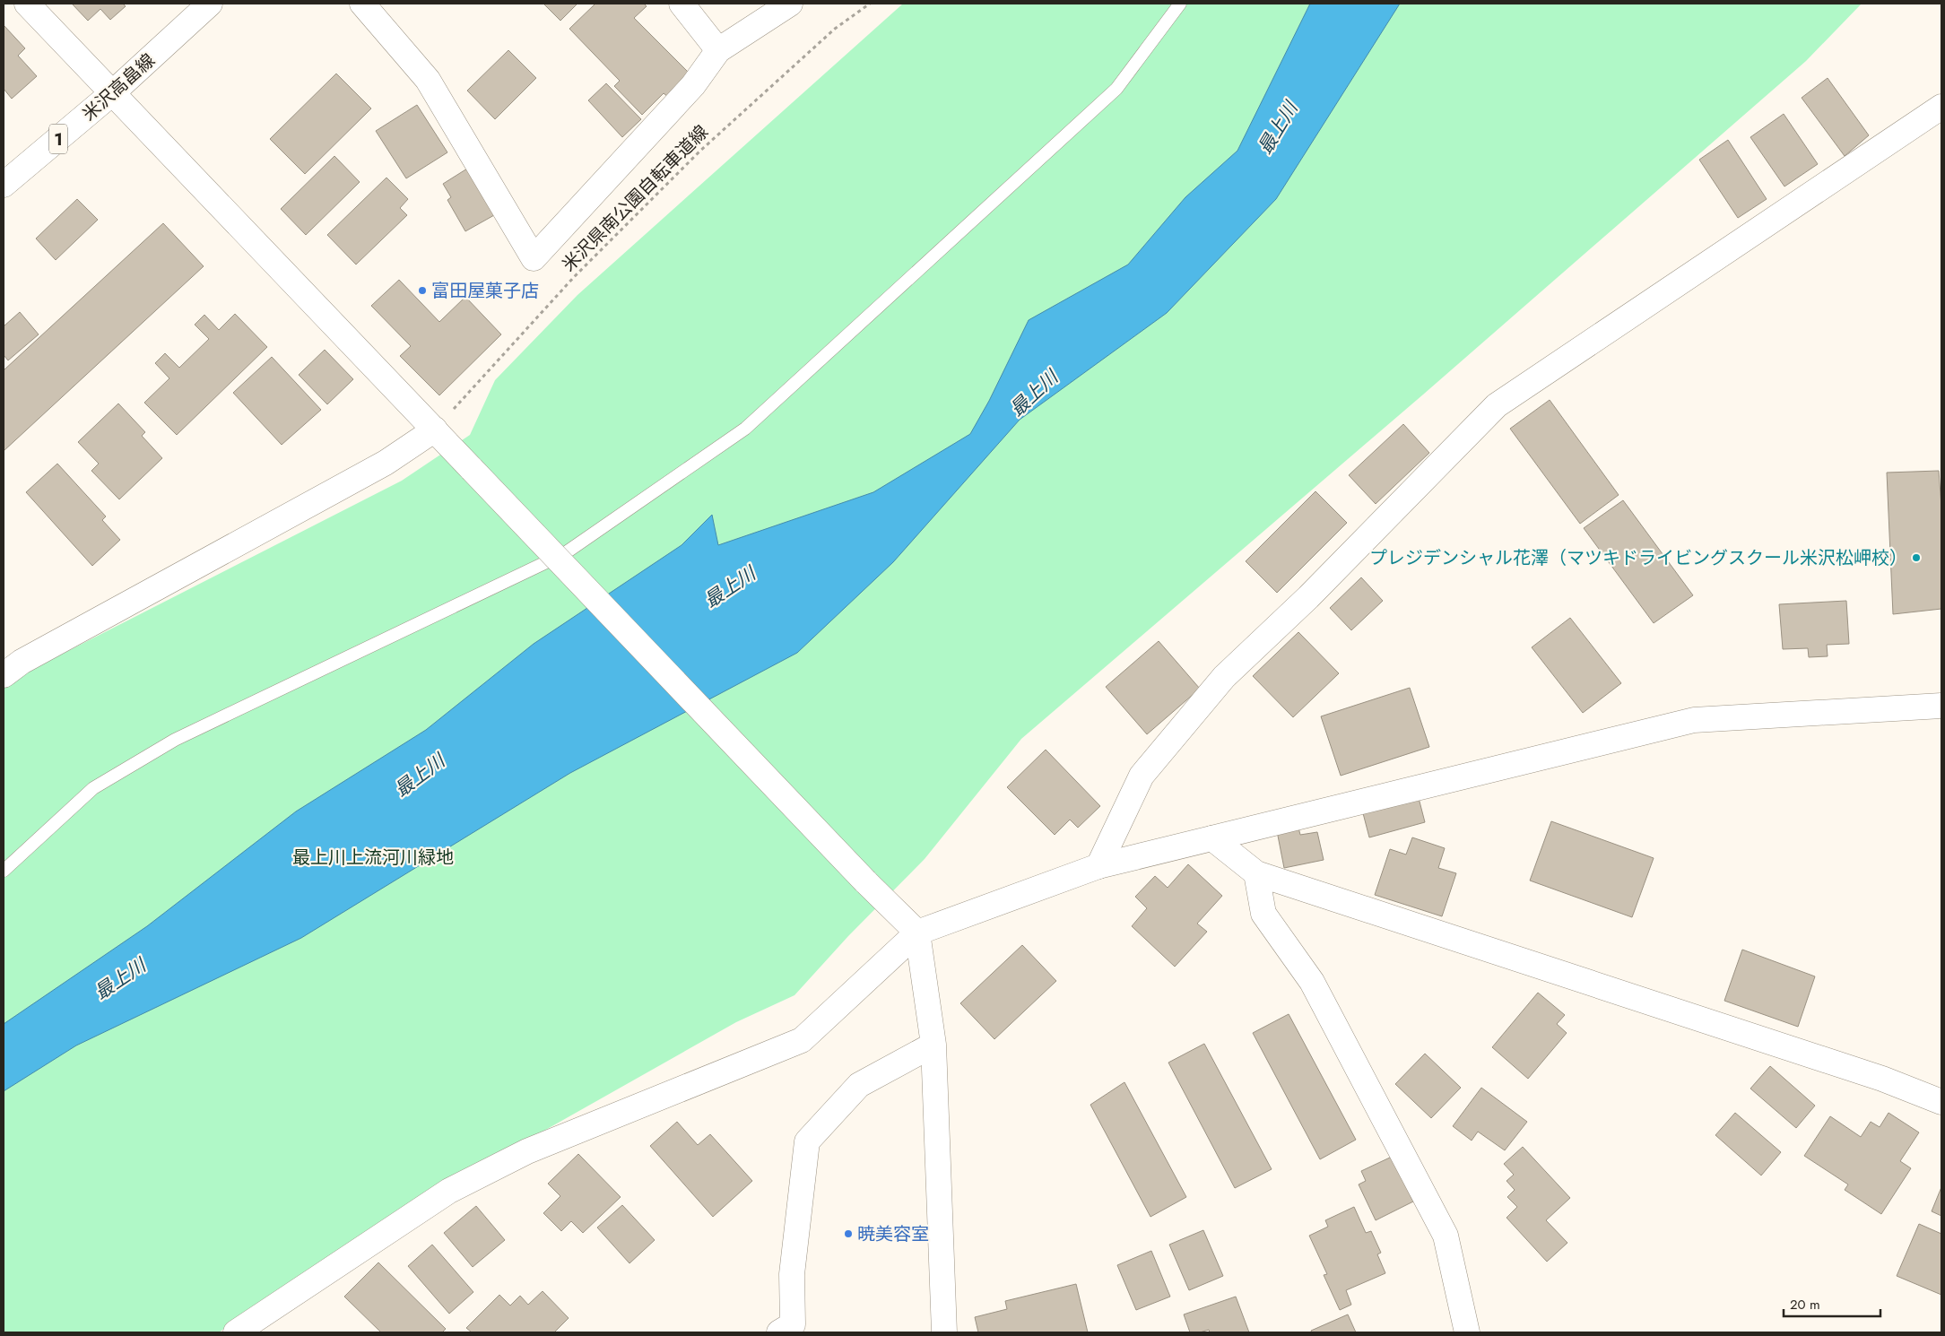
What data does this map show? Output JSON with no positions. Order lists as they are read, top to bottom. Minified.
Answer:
{"streets":{"street":["米沢高畠線","1"],"path":["米沢県南公園自転車道線"]},"water":["最上川"],"parks":["最上川上流河川緑地"],"places":["富田屋菓子店","プレジデンシャル花澤（マツキドライビングスクール米沢松岬校）","暁美容室"],"scale_bar":"20 m"}
